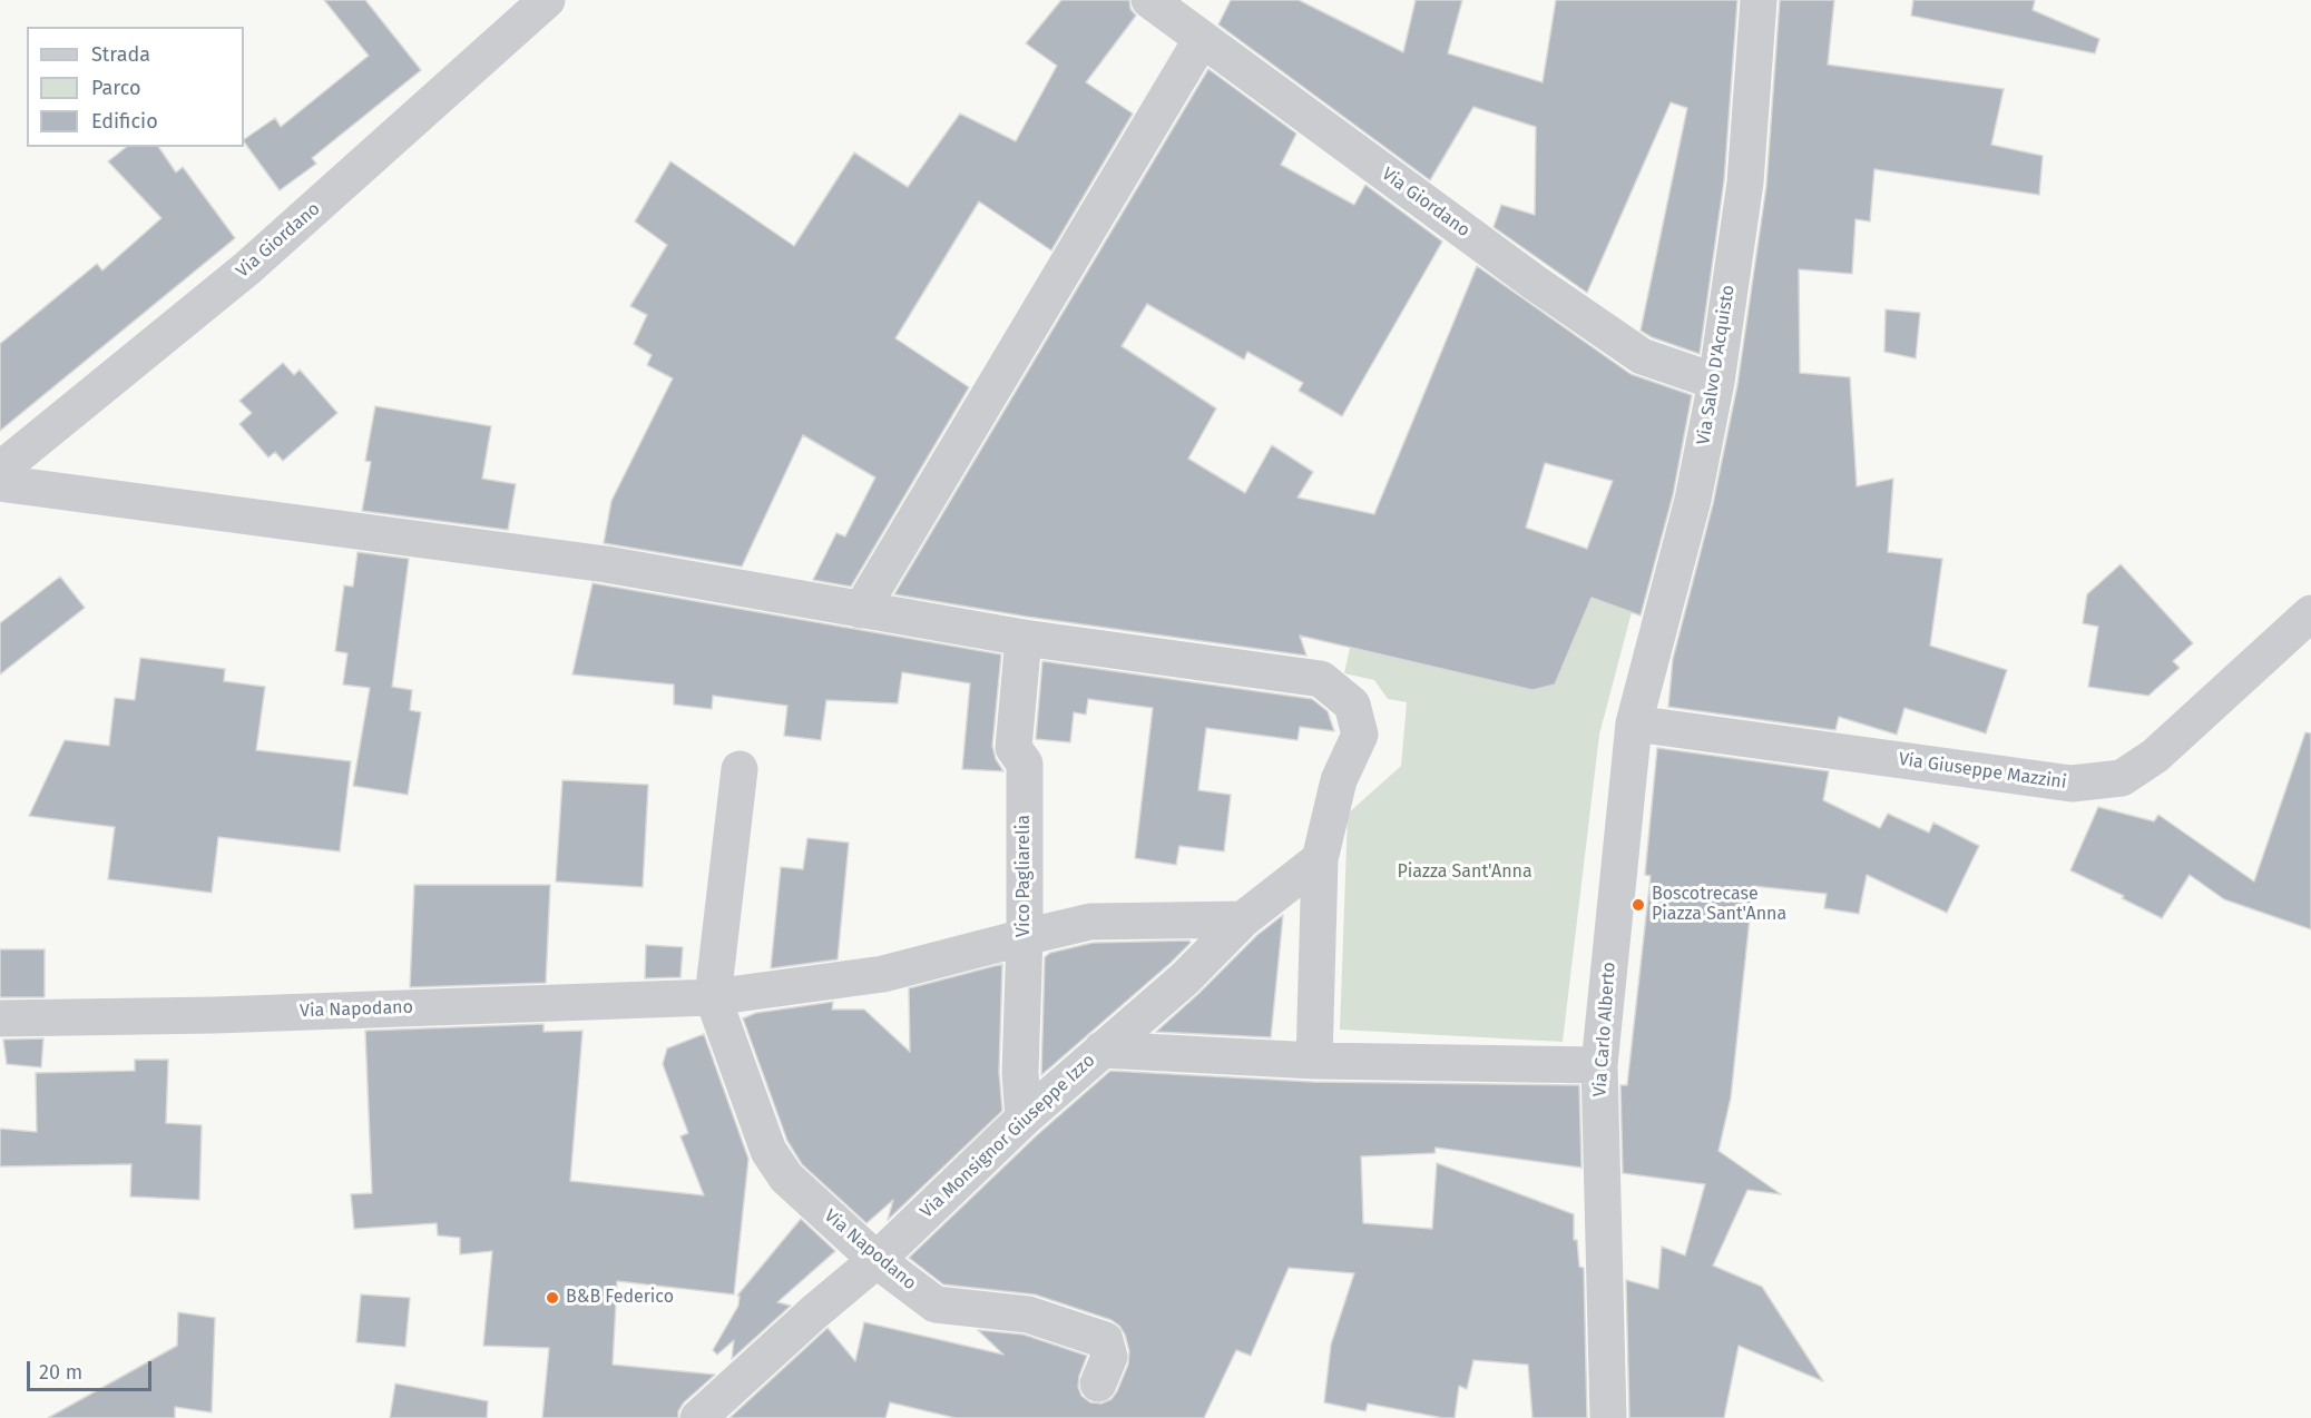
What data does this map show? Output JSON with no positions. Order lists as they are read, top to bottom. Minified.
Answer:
{"streets":{"street":["Via Giordano","Via Salvo D'Acquisto","Via Giuseppe Mazzini","Vico Pagliarelia","Via Napodano","Via Carlo Alberto","Via Monsignor Giuseppe Izzo"]},"crossings":[["Via Giordano","Via Salvo D'Acquisto"],["Via Salvo D'Acquisto","Via Giuseppe Mazzini"],["Via Salvo D'Acquisto","Via Carlo Alberto"],["Via Giuseppe Mazzini","Via Carlo Alberto"],["Vico Pagliarelia","Via Napodano"],["Vico Pagliarelia","Via Monsignor Giuseppe Izzo"],["Via Napodano","Via Monsignor Giuseppe Izzo"]],"parks":["Piazza Sant'Anna"],"places":["Boscotrecase Piazza Sant'Anna","B&B Federico"],"legend":["Strada","Parco","Edificio"],"scale_bar":"20 m"}
